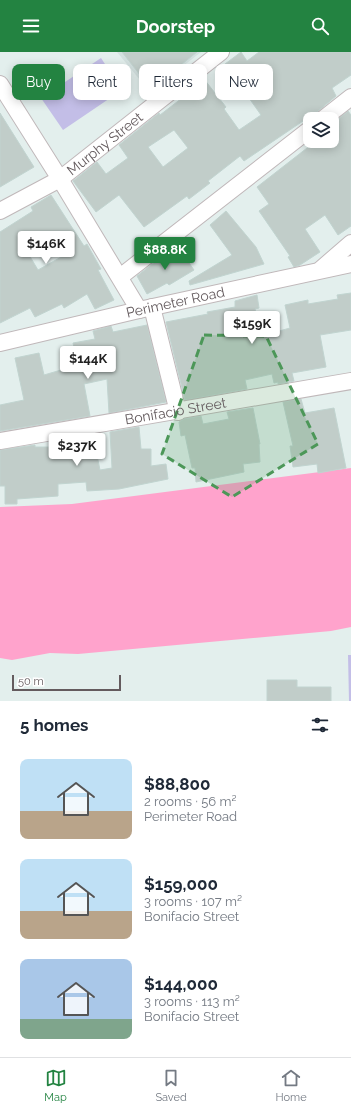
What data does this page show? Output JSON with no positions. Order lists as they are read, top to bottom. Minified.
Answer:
{"streets":{"street":["Murphy Street","Perimeter Road","Bonifacio Street"]},"scale_bar":"50 m","page":{"header":"Doorstep","chip":["Buy","Rent","Filters","New"],"price":["$146K","$88.8K","$159K","$144K","$237K"],"scale":"50 m","heading":"5 homes","list":[{"name":"$88,800","note":"2 rooms · 56 m² · Perimeter Road"},{"name":"$159,000","note":"3 rooms · 107 m² · Bonifacio Street"},{"name":"$144,000","note":"3 rooms · 113 m² · Bonifacio Street"}],"tabs":["Map","Saved","Home"]}}
